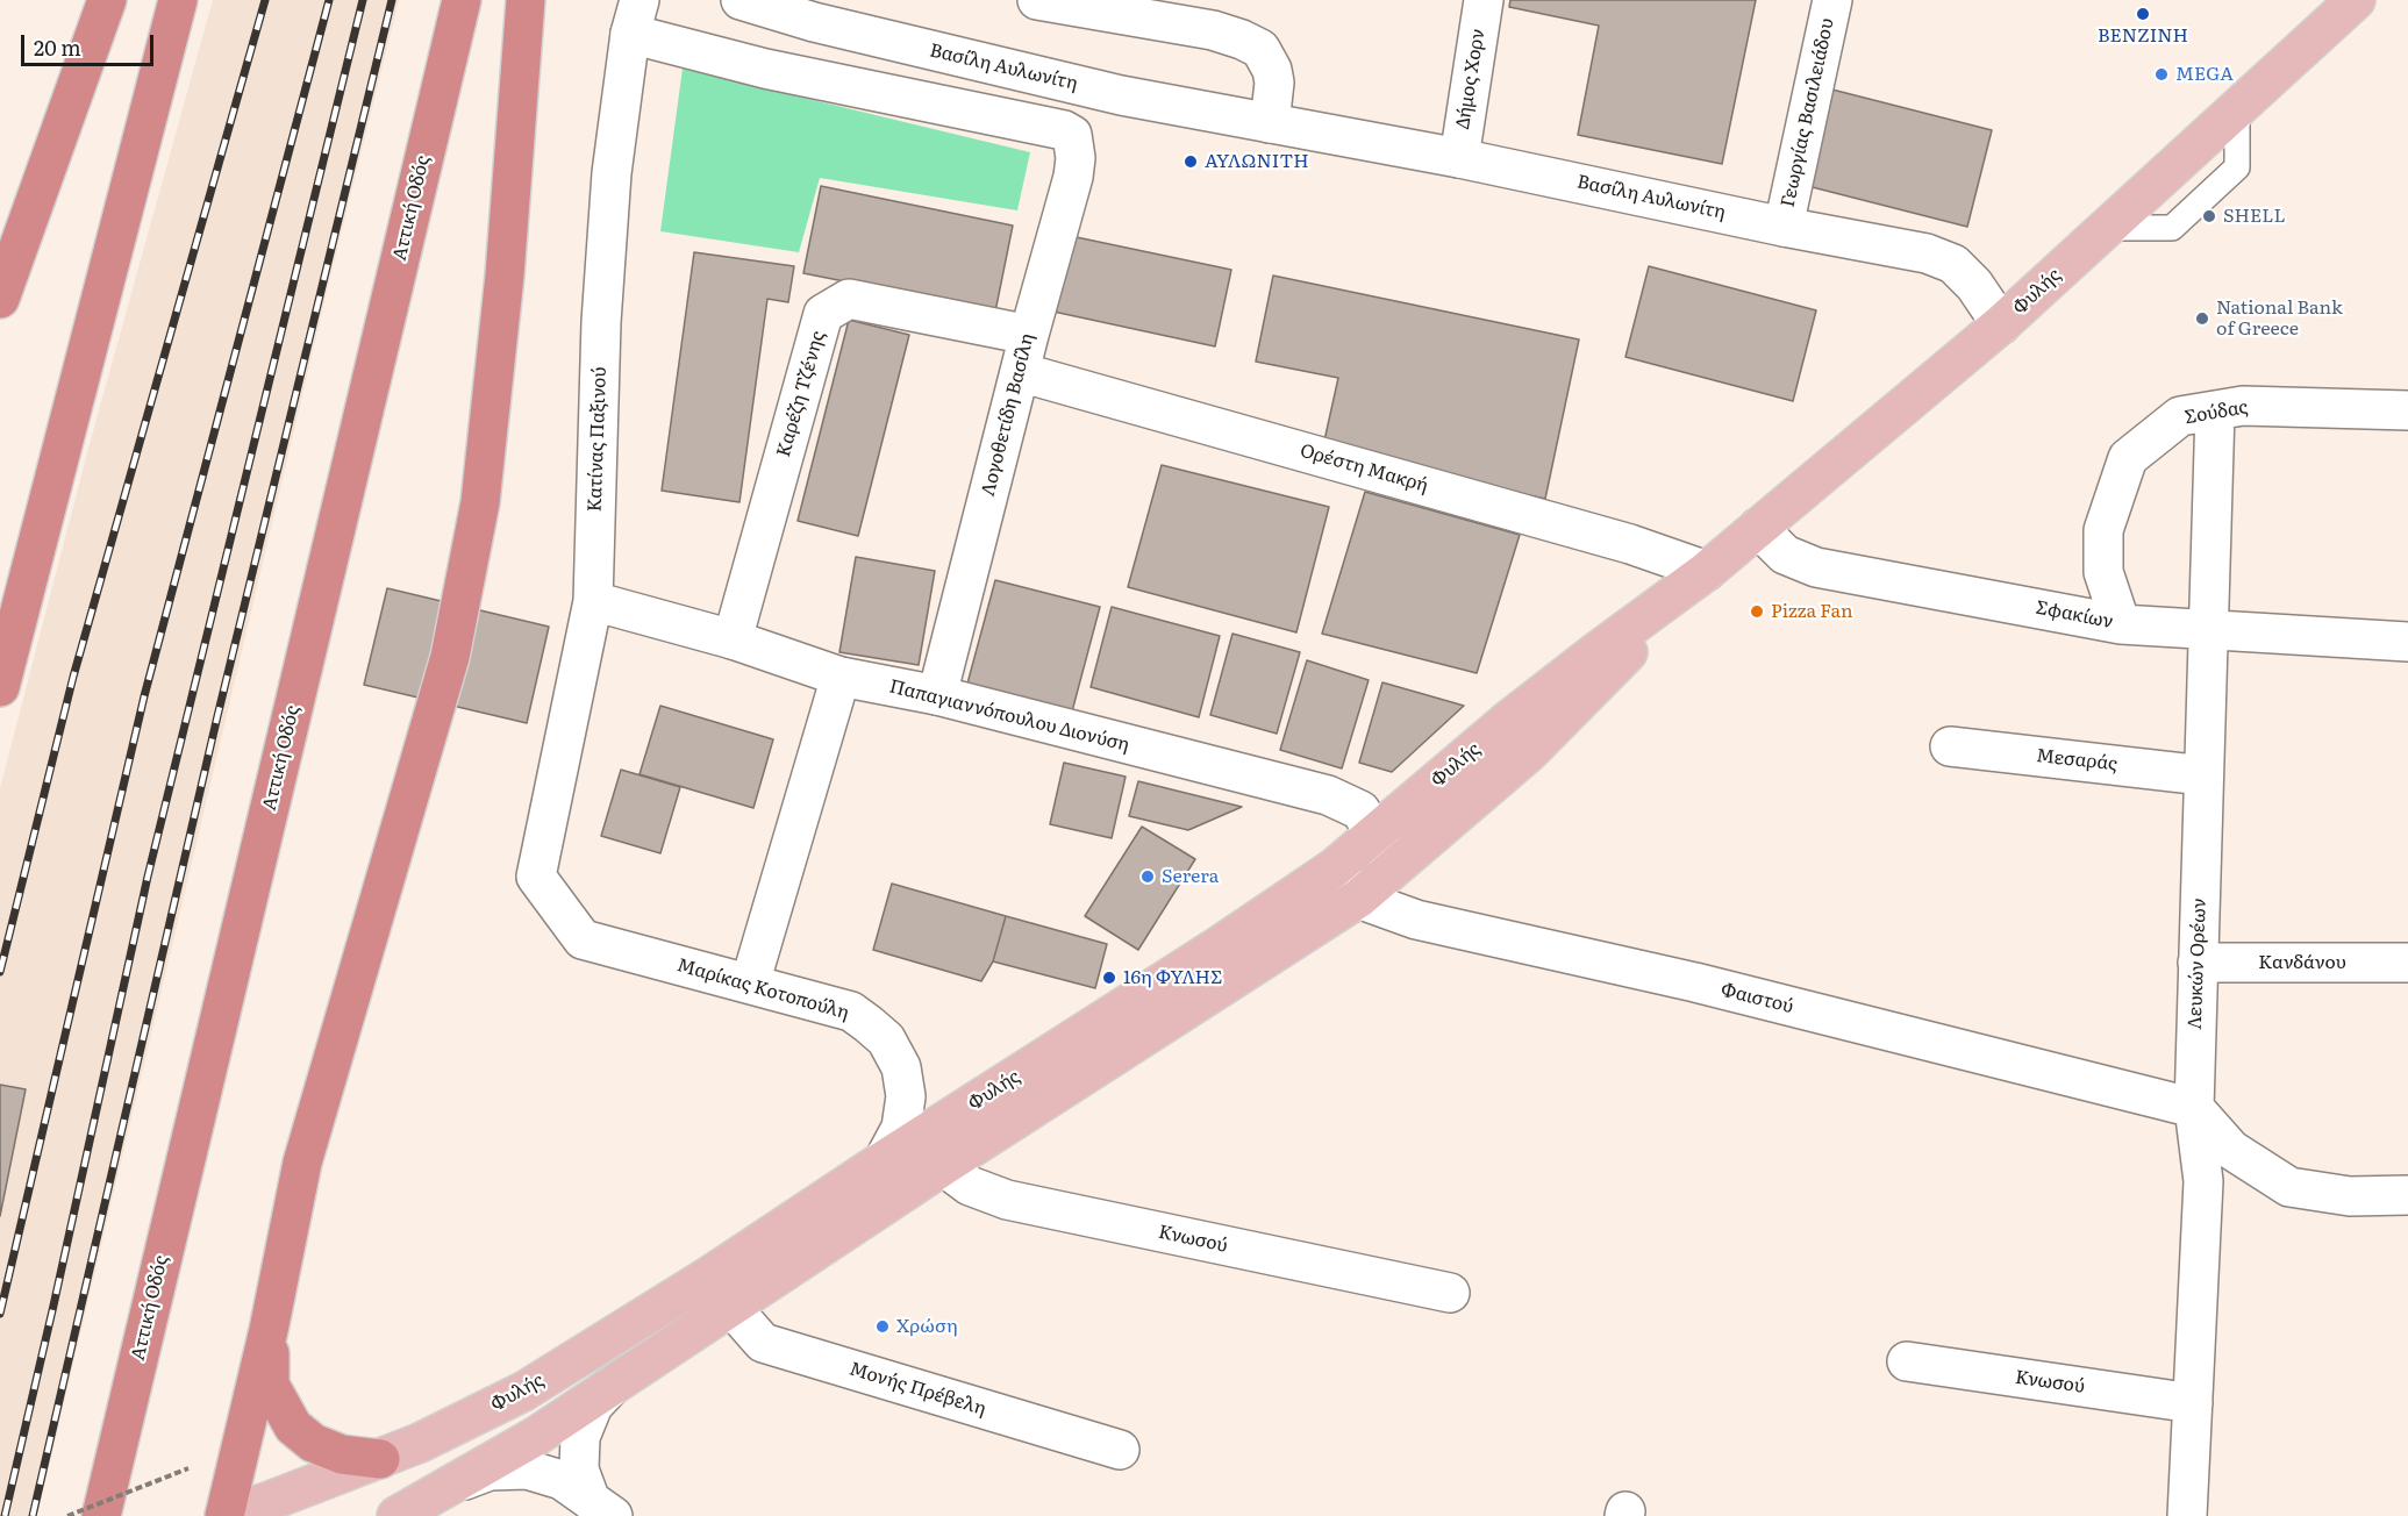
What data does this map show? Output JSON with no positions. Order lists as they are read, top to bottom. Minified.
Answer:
{"streets":{"highway":["Αττική Οδός"],"main road":["Φυλής"],"street":["Βασίλη Αυλωνίτη","Δήμος Χορν","Γεωργίας Βασιλειάδου","Καρέζη Τζένης","Σούδας","Λογοθετίδη Βασίλη","Κατίνας Παξινού","Ορέστη Μακρή","Σφακίων","Παπαγιαννόπουλου Διονύση","Μεσαράς","Κανδάνου","Λευκών Ορέων","Μαρίκας Κοτοπούλη","Φαιστού","Κνωσού","Μονής Πρέβελη"]},"crossings":[["Βασίλη Αυλωνίτη","Δήμος Χορν"],["Βασίλη Αυλωνίτη","Γεωργίας Βασιλειάδου"],["Βασίλη Αυλωνίτη","Φυλής"],["Φυλής","Ορέστη Μακρή"],["Φυλής","Σφακίων"],["Φυλής","Παπαγιαννόπουλου Διονύση"],["Φυλής","Μαρίκας Κοτοπούλη"],["Φυλής","Φαιστού"],["Φυλής","Κνωσού"],["Φυλής","Μονής Πρέβελη"],["Καρέζη Τζένης","Λογοθετίδη Βασίλη"],["Καρέζη Τζένης","Παπαγιαννόπουλου Διονύση"],["Σούδας","Σφακίων"],["Σούδας","Λευκών Ορέων"],["Λογοθετίδη Βασίλη","Κατίνας Παξινού"],["Λογοθετίδη Βασίλη","Ορέστη Μακρή"],["Λογοθετίδη Βασίλη","Παπαγιαννόπουλου Διονύση"],["Κατίνας Παξινού","Παπαγιαννόπουλου Διονύση"],["Κατίνας Παξινού","Μαρίκας Κοτοπούλη"],["Σφακίων","Λευκών Ορέων"],["Μεσαράς","Λευκών Ορέων"],["Κανδάνου","Λευκών Ορέων"],["Λευκών Ορέων","Φαιστού"],["Λευκών Ορέων","Κνωσού"]],"places":["ΒΕΝΖΙΝΗ","MEGA","ΑΥΛΩΝΙΤΗ","SHELL","National Bank of Greece","Pizza Fan","Serera","16η ΦΥΛΗΣ","Χρώση"],"scale_bar":"20 m"}
